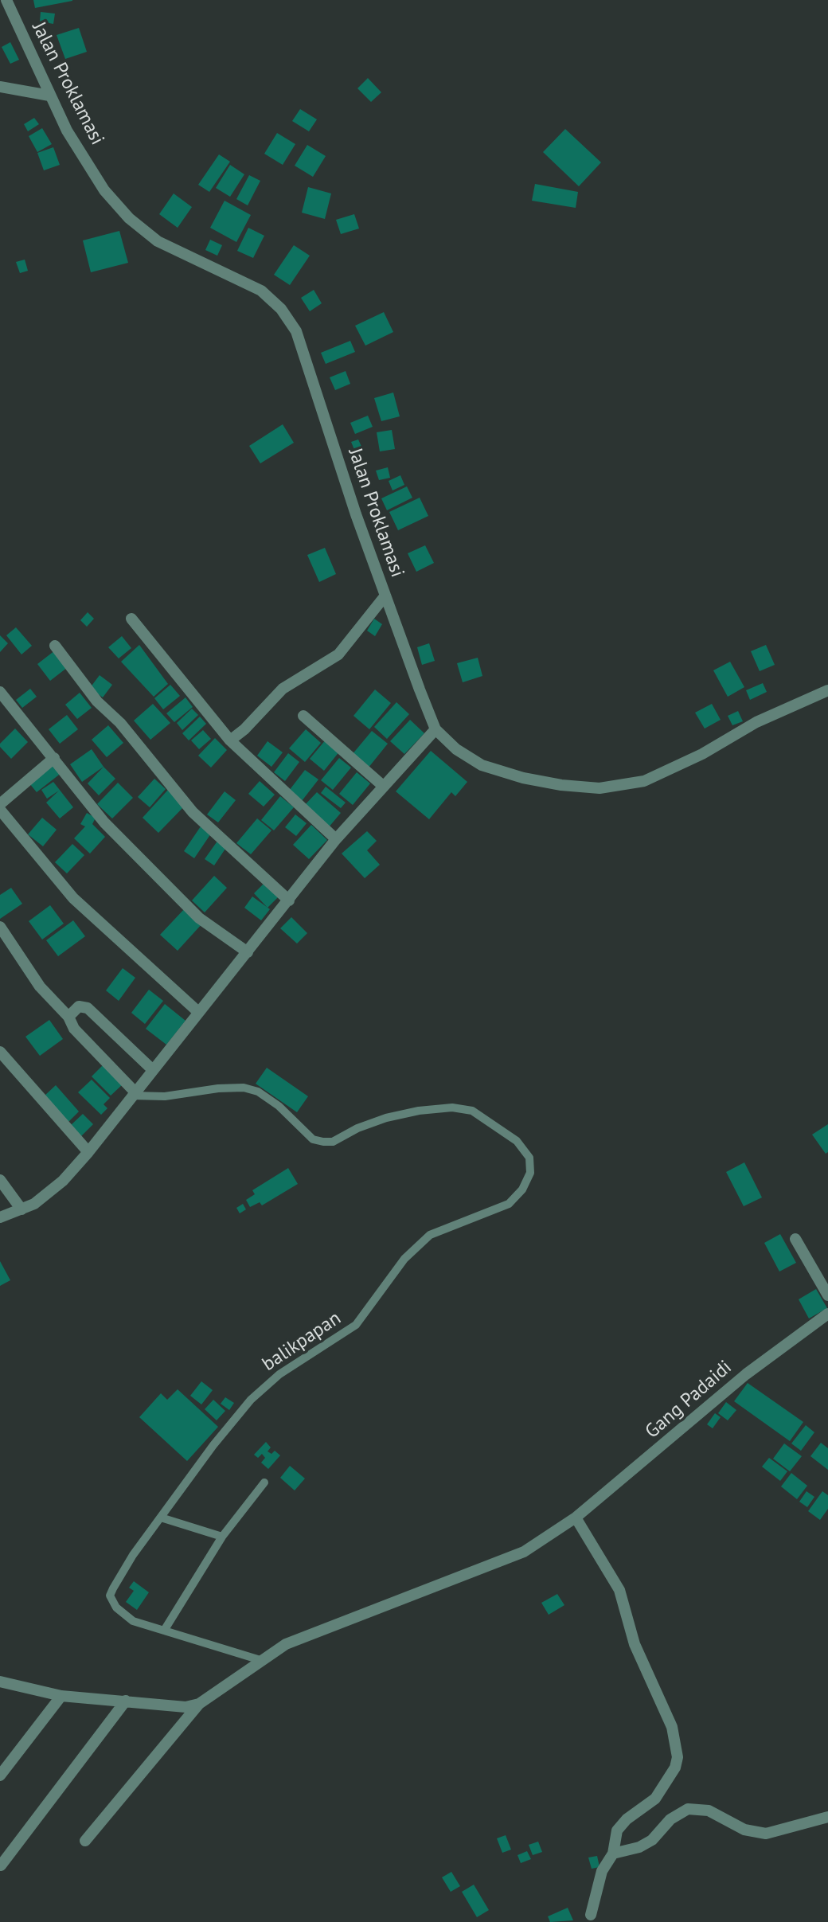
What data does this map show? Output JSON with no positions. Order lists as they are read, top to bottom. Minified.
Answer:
{"streets":{"street":["Jalan Proklamasi","Gang Padaidi"],"lane":["balikpapan"]},"crossings":[["balikpapan","Gang Padaidi"]]}
